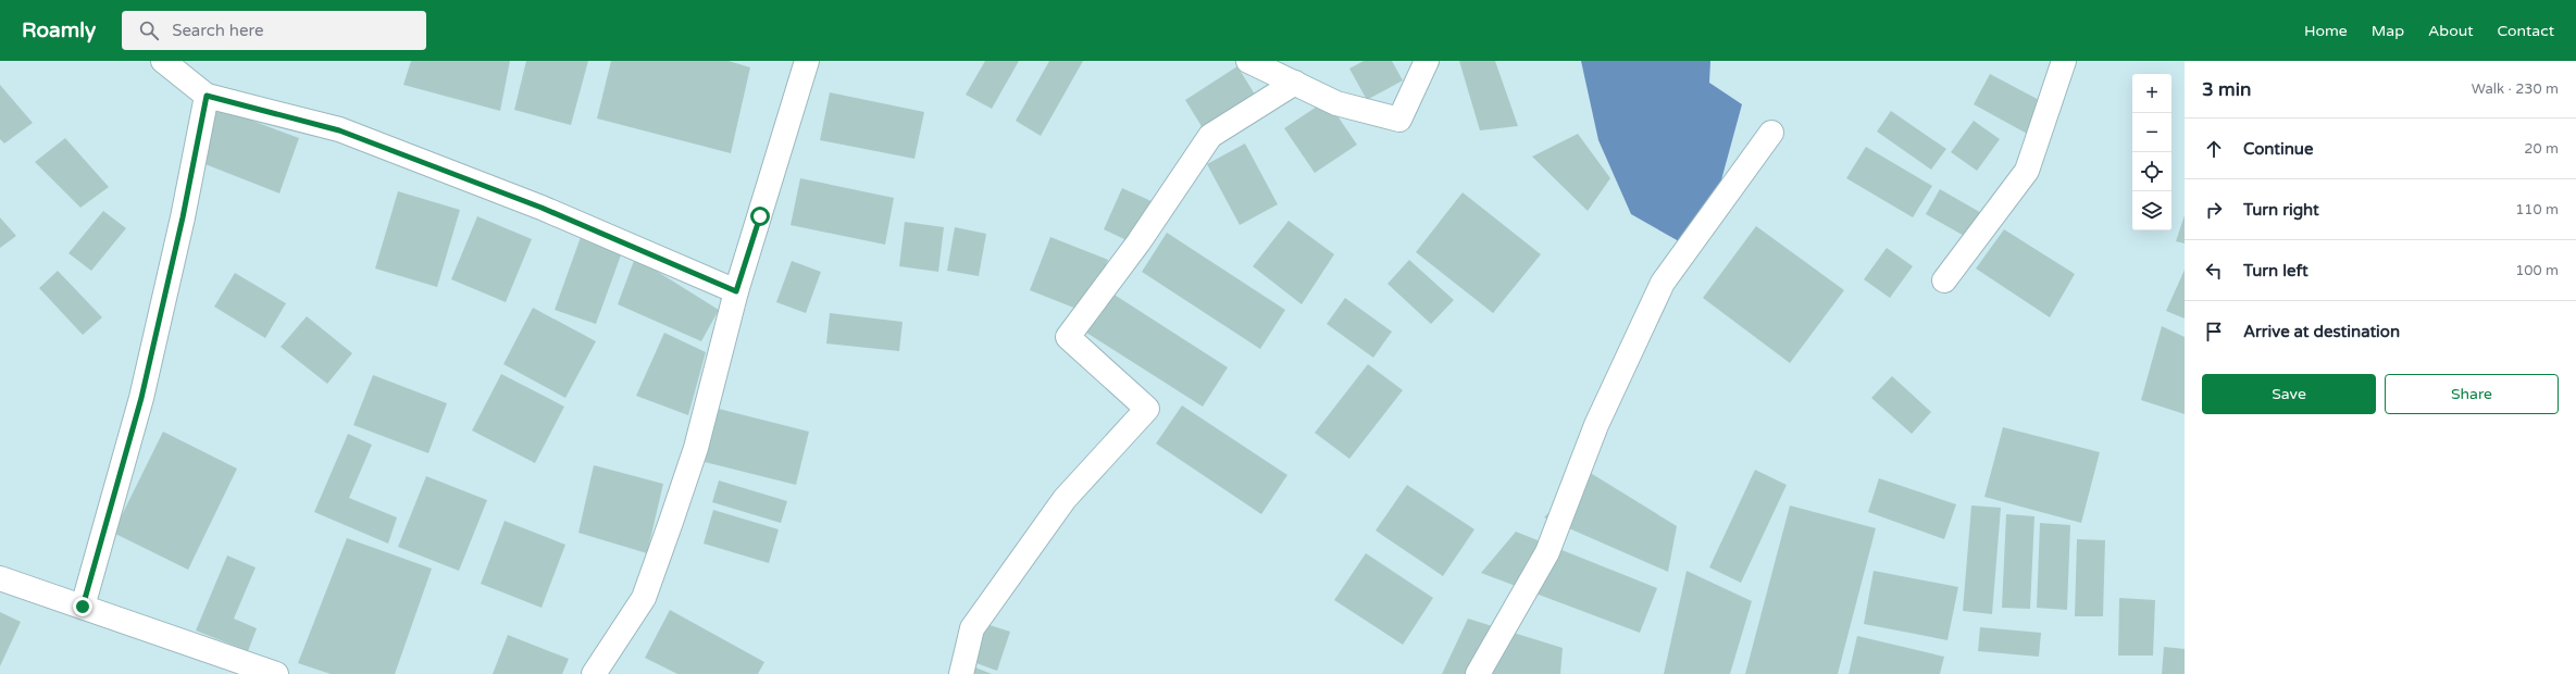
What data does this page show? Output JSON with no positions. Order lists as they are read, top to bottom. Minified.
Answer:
{"page":{"header":"Roamly","search":"Search here","nav":["Home","Map","About","Contact"],"heading":["3 min","Walk · 230 m"],"map_buttons":["+","−"],"list":[["Continue","20 m"],["Turn right","110 m"],["Turn left","100 m"],"Arrive at destination"],"buttons":["Save","Share"]}}
